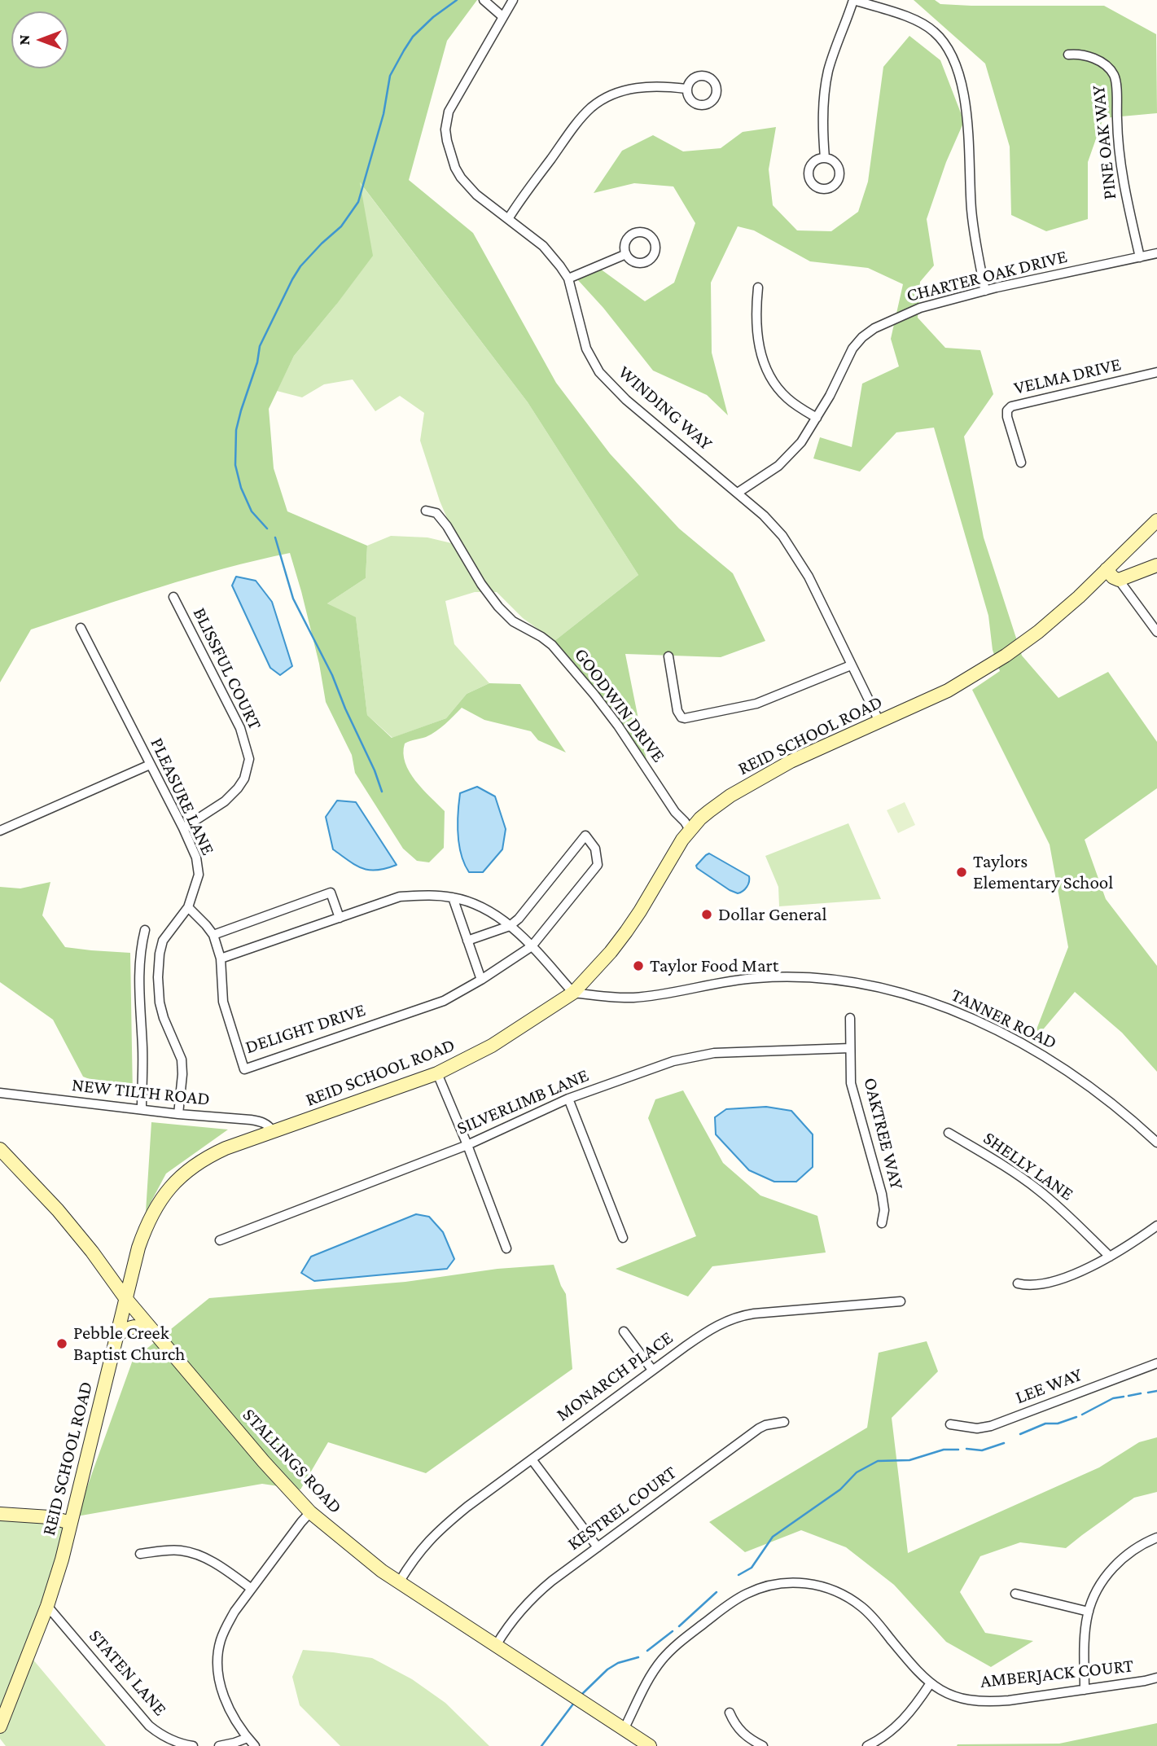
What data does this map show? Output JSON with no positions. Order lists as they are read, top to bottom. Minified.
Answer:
{"streets":{"street":["PINE OAK WAY","CHARTER OAK DRIVE","VELMA DRIVE","WINDING WAY","BLISSFUL COURT","GOODWIN DRIVE","REID SCHOOL ROAD","PLEASURE LANE","TANNER ROAD","DELIGHT DRIVE","NEW TILTH ROAD","SILVERLIMB LANE","OAKTREE WAY","SHELLY LANE","MONARCH PLACE","LEE WAY","STALLINGS ROAD","KESTREL COURT","STATEN LANE","AMBERJACK COURT"]},"crossings":[["PINE OAK WAY","CHARTER OAK DRIVE"],["CHARTER OAK DRIVE","WINDING WAY"],["WINDING WAY","REID SCHOOL ROAD"],["BLISSFUL COURT","PLEASURE LANE"],["GOODWIN DRIVE","REID SCHOOL ROAD"],["REID SCHOOL ROAD","TANNER ROAD"],["REID SCHOOL ROAD","NEW TILTH ROAD"],["REID SCHOOL ROAD","STALLINGS ROAD"],["REID SCHOOL ROAD","STATEN LANE"],["PLEASURE LANE","DELIGHT DRIVE"],["PLEASURE LANE","NEW TILTH ROAD"],["SILVERLIMB LANE","OAKTREE WAY"],["MONARCH PLACE","STALLINGS ROAD"],["STALLINGS ROAD","KESTREL COURT"],["STALLINGS ROAD","AMBERJACK COURT"]],"places":["Taylors Elementary School","Dollar General","Taylor Food Mart","Pebble Creek Baptist Church"],"north":"left"}
